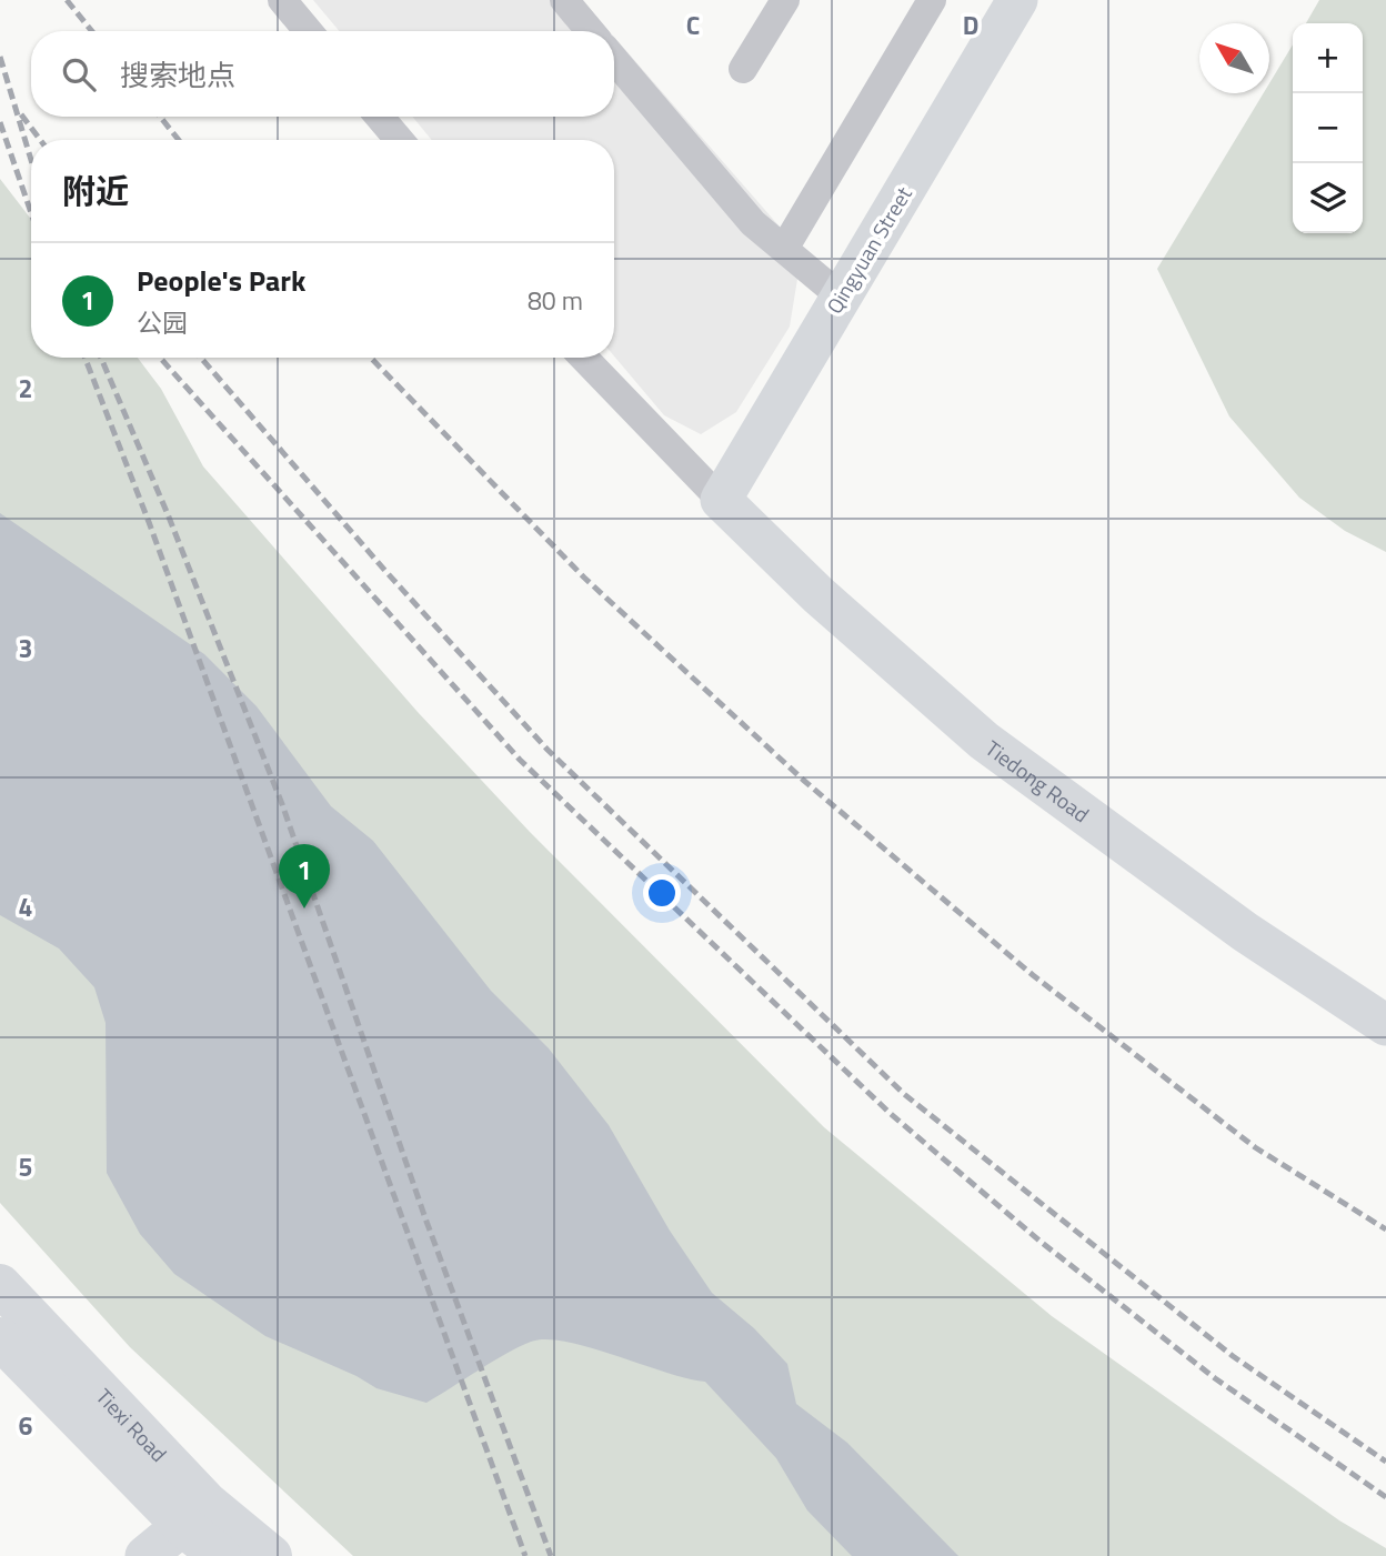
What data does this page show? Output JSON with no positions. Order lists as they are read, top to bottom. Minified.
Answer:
{"streets":{"highway":["Tiexi Road"],"street":["Qingyuan Street","Tiedong Road"]},"crossings":[["Qingyuan Street","Tiedong Road"]],"north":"top left","page":{"map_buttons":["+","−"],"search":"搜索地点","heading":"附近","list":[{"mark":"1","name":"People's Park","note":"公园","value":"80 m"}],"pins":"1"},"grid":{"columns":["C","D"],"rows":["2","3","4","5","6"]}}
